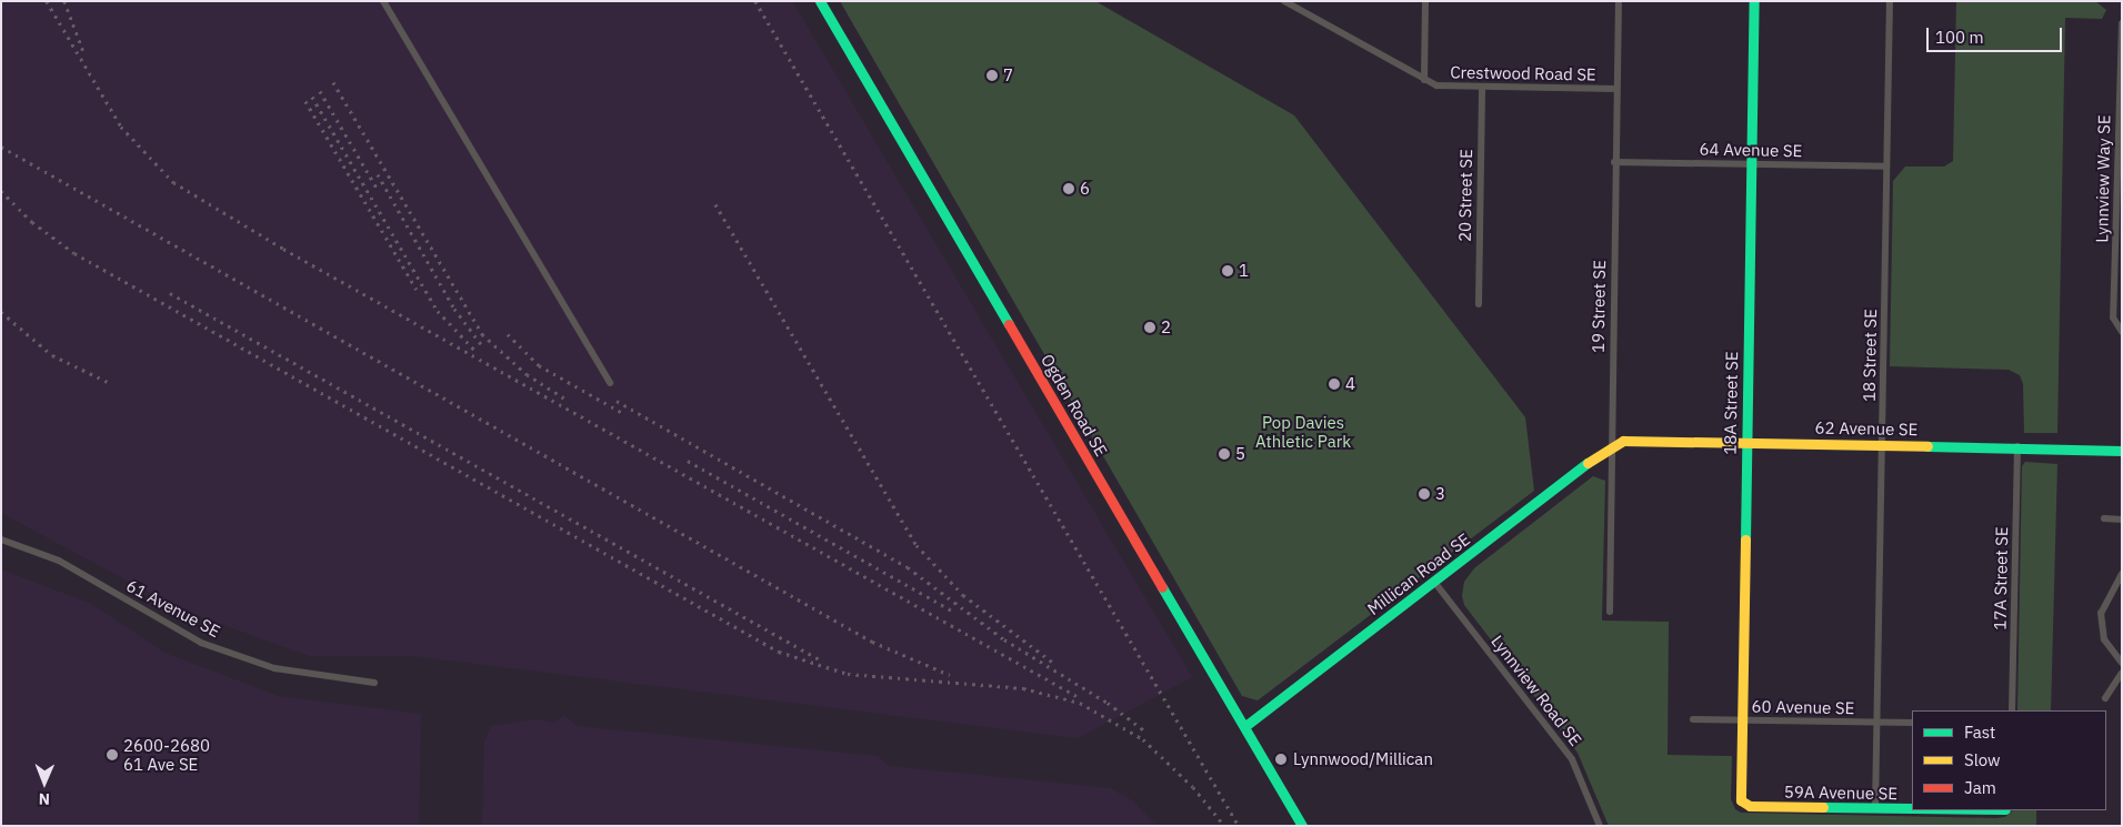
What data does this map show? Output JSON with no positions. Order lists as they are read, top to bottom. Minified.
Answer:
{"streets":{"street":["Crestwood Road SE","64 Avenue SE","Lynnview Way SE","20 Street SE","19 Street SE","18 Street SE","18A Street SE","Ogden Road SE","62 Avenue SE","Millican Road SE","17A Street SE","61 Avenue SE","Lynnview Road SE","60 Avenue SE","59A Avenue SE"]},"crossings":[["Crestwood Road SE","20 Street SE"],["Crestwood Road SE","19 Street SE"],["64 Avenue SE","19 Street SE"],["64 Avenue SE","18 Street SE"],["64 Avenue SE","18A Street SE"],["19 Street SE","62 Avenue SE"],["19 Street SE","Millican Road SE"],["18 Street SE","62 Avenue SE"],["18 Street SE","60 Avenue SE"],["18 Street SE","59A Avenue SE"],["18A Street SE","62 Avenue SE"],["18A Street SE","60 Avenue SE"],["18A Street SE","59A Avenue SE"],["Ogden Road SE","Millican Road SE"],["62 Avenue SE","Millican Road SE"],["62 Avenue SE","17A Street SE"],["Millican Road SE","Lynnview Road SE"]],"parks":["Pop Davies Athletic Park"],"places":["7","6","1","2","4","5","3","2600-2680 61 Ave SE","Lynnwood/Millican"],"legend":["Fast","Slow","Jam"],"scale_bar":"100 m","north":"bottom"}
